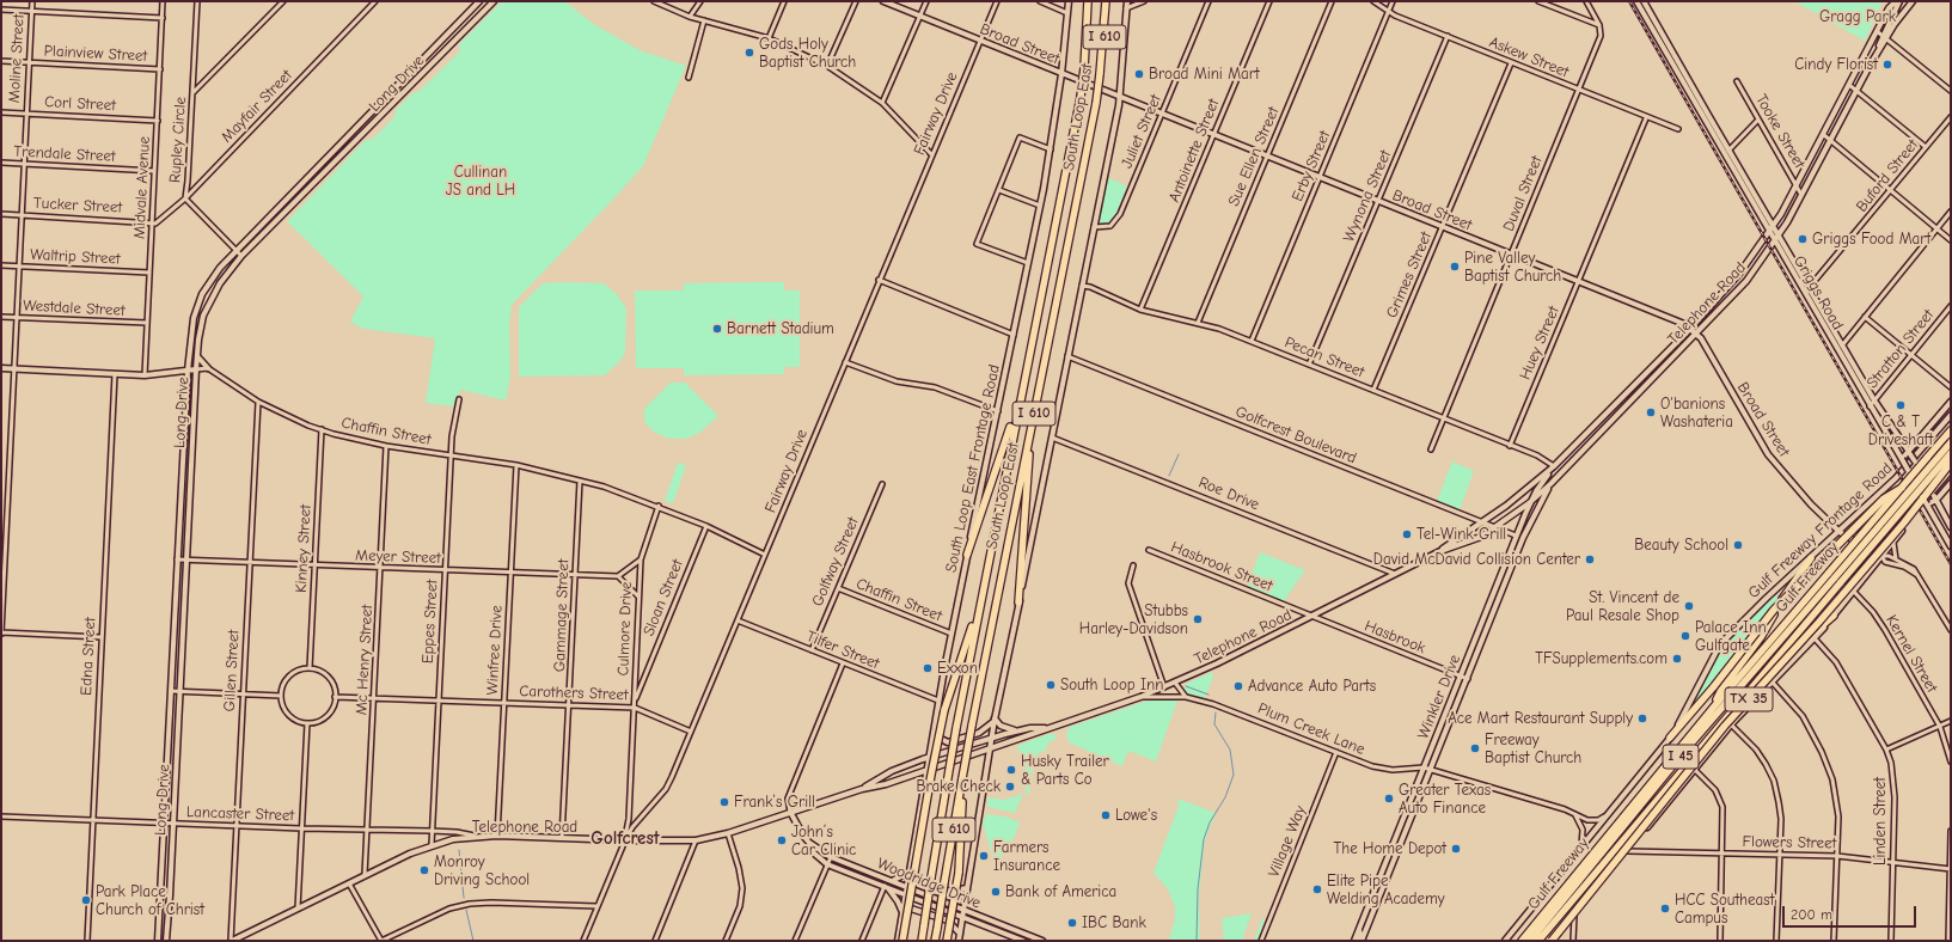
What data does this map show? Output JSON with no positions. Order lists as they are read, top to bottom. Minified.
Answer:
{"streets":{"highway":["I 610","South Loop East","Gulf Freeway","TX 35","I 45"],"main road":["Broad Street","Long Drive","Griggs Road","Telephone Road","South Loop East Frontage Road","Gulf Freeway Frontage Road","Winkler Drive","Woodridge Drive"],"street":["Plainview Street","Askew Street","Moline Street","Corl Street","Mayfair Street","Fairway Drive","Juliet Street","Tooke Street","Rupley Circle","Antoinette Street","Trendale Street","Sue Ellen Street","Erby Street","Buford Street","Midvale Avenue","Duval Street","Wynona Street","Tucker Street","Waltrip Street","Grimes Street","Westdale Street","Huey Street","Stratton Street","Pecan Street","Chaffin Street","Golfcrest Boulevard","Roe Drive","Kinney Street","Meyer Street","Golfway Street","Hasbrook Street","Sloan Street","Gammage Street","Eppes Street","Culmore Drive","Hasbrook","Winfree Drive","Tilfer Street","Kernel Street","Edna Street","Mc Henry Street","Gillen Street","Carothers Street","Plum Creek Lane","Lancaster Street","Linden Street","Village Way","Flowers Street"]},"crossings":[["Broad Street","Fairway Drive"],["Broad Street","Juliet Street"],["Broad Street","Antoinette Street"],["Broad Street","Sue Ellen Street"],["Broad Street","Erby Street"],["Broad Street","Duval Street"],["Broad Street","Wynona Street"],["Broad Street","Grimes Street"],["Broad Street","Telephone Road"],["Broad Street","Huey Street"],["Broad Street","South Loop East Frontage Road"],["Broad Street","Gulf Freeway Frontage Road"],["Plainview Street","Moline Street"],["Plainview Street","Midvale Avenue"],["Askew Street","Erby Street"],["Askew Street","Duval Street"],["Askew Street","Wynona Street"],["Askew Street","Grimes Street"],["Askew Street","Huey Street"],["Moline Street","Corl Street"],["Moline Street","Trendale Street"],["Moline Street","Tucker Street"],["Moline Street","Waltrip Street"],["Moline Street","Westdale Street"],["Long Drive","Rupley Circle"],["Long Drive","Meyer Street"],["Long Drive","Lancaster Street"],["Corl Street","Midvale Avenue"],["Mayfair Street","Rupley Circle"],["Mayfair Street","Midvale Avenue"],["Mayfair Street","Tucker Street"],["Fairway Drive","Telephone Road"],["Fairway Drive","Chaffin Street"],["Fairway Drive","Culmore Drive"],["Fairway Drive","Tilfer Street"],["Fairway Drive","Carothers Street"],["Tooke Street","Telephone Road"],["Antoinette Street","Pecan Street"],["Trendale Street","Midvale Avenue"],["Sue Ellen Street","Pecan Street"],["Erby Street","Pecan Street"],["Buford Street","Griggs Road"],["Midvale Avenue","Tucker Street"],["Midvale Avenue","Waltrip Street"],["Midvale Avenue","Westdale Street"],["Duval Street","Pecan Street"],["Wynona Street","Pecan Street"],["Grimes Street","Pecan Street"],["Griggs Road","Telephone Road"],["Griggs Road","Stratton Street"],["Telephone Road","Pecan Street"],["Telephone Road","Golfcrest Boulevard"],["Telephone Road","South Loop East Frontage Road"],["Telephone Road","Roe Drive"],["Telephone Road","Hasbrook Street"],["Telephone Road","Gammage Street"],["Telephone Road","Eppes Street"],["Telephone Road","Culmore Drive"],["Telephone Road","Hasbrook"],["Telephone Road","Winfree Drive"],["Telephone Road","Mc Henry Street"],["Telephone Road","Gillen Street"],["Telephone Road","Winkler Drive"],["Telephone Road","Plum Creek Lane"],["Telephone Road","Lancaster Street"],["Telephone Road","Woodridge Drive"],["Huey Street","Pecan Street"],["Pecan Street","Winkler Drive"],["Chaffin Street","South Loop East Frontage Road"],["Chaffin Street","Kinney Street"],["Chaffin Street","Golfway Street"],["Chaffin Street","Sloan Street"],["Chaffin Street","Gammage Street"],["Chaffin Street","Eppes Street"],["Chaffin Street","Culmore Drive"],["Chaffin Street","Winfree Drive"],["Chaffin Street","Mc Henry Street"],["Chaffin Street","Gillen Street"],["Golfcrest Boulevard","Winkler Drive"],["South Loop East Frontage Road","Tilfer Street"],["South Loop East Frontage Road","Woodridge Drive"],["Kinney Street","Meyer Street"],["Kinney Street","Carothers Street"],["Meyer Street","Gammage Street"],["Meyer Street","Eppes Street"],["Meyer Street","Winfree Drive"],["Meyer Street","Mc Henry Street"],["Meyer Street","Gillen Street"],["Golfway Street","Tilfer Street"],["Hasbrook Street","Hasbrook"],["Sloan Street","Culmore Drive"],["Sloan Street","Carothers Street"],["Gammage Street","Carothers Street"],["Eppes Street","Carothers Street"],["Eppes Street","Lancaster Street"],["Culmore Drive","Carothers Street"],["Hasbrook","Winkler Drive"],["Winfree Drive","Carothers Street"],["Edna Street","Lancaster Street"],["Mc Henry Street","Carothers Street"],["Mc Henry Street","Lancaster Street"],["Gillen Street","Lancaster Street"],["Winkler Drive","Plum Creek Lane"],["Plum Creek Lane","Village Way"],["Linden Street","Flowers Street"]],"districts":["Golfcrest"],"parks":["Gragg Park","Cullinan JS and LH"],"places":["Gods Holy Baptist Church","Cindy Florist","Broad Mini Mart","Griggs Food Mart","Pine Valley Baptist Church","Barnett Stadium","C & T Driveshaft","O'banions Washateria","Tel-Wink Grill","Beauty School","David McDavid Collision Center","St. Vincent de Paul Resale Shop","Stubbs Harley-Davidson","Palace Inn Gulfgate","TFSupplements.com","Exxon","South Loop Inn","Advance Auto Parts","Ace Mart Restaurant Supply","Freeway Baptist Church","Husky Trailer & Parts Co","Brake Check","Greater Texas Auto Finance","Frank’s Grill","Lowe's","John’s Car Clinic","The Home Depot","Farmers Insurance","Monroy Driving School","Elite Pipe Welding Academy","Bank of America","Park Place Church of Christ","HCC Southeast Campus","IBC Bank"],"scale_bar":"200 m"}
